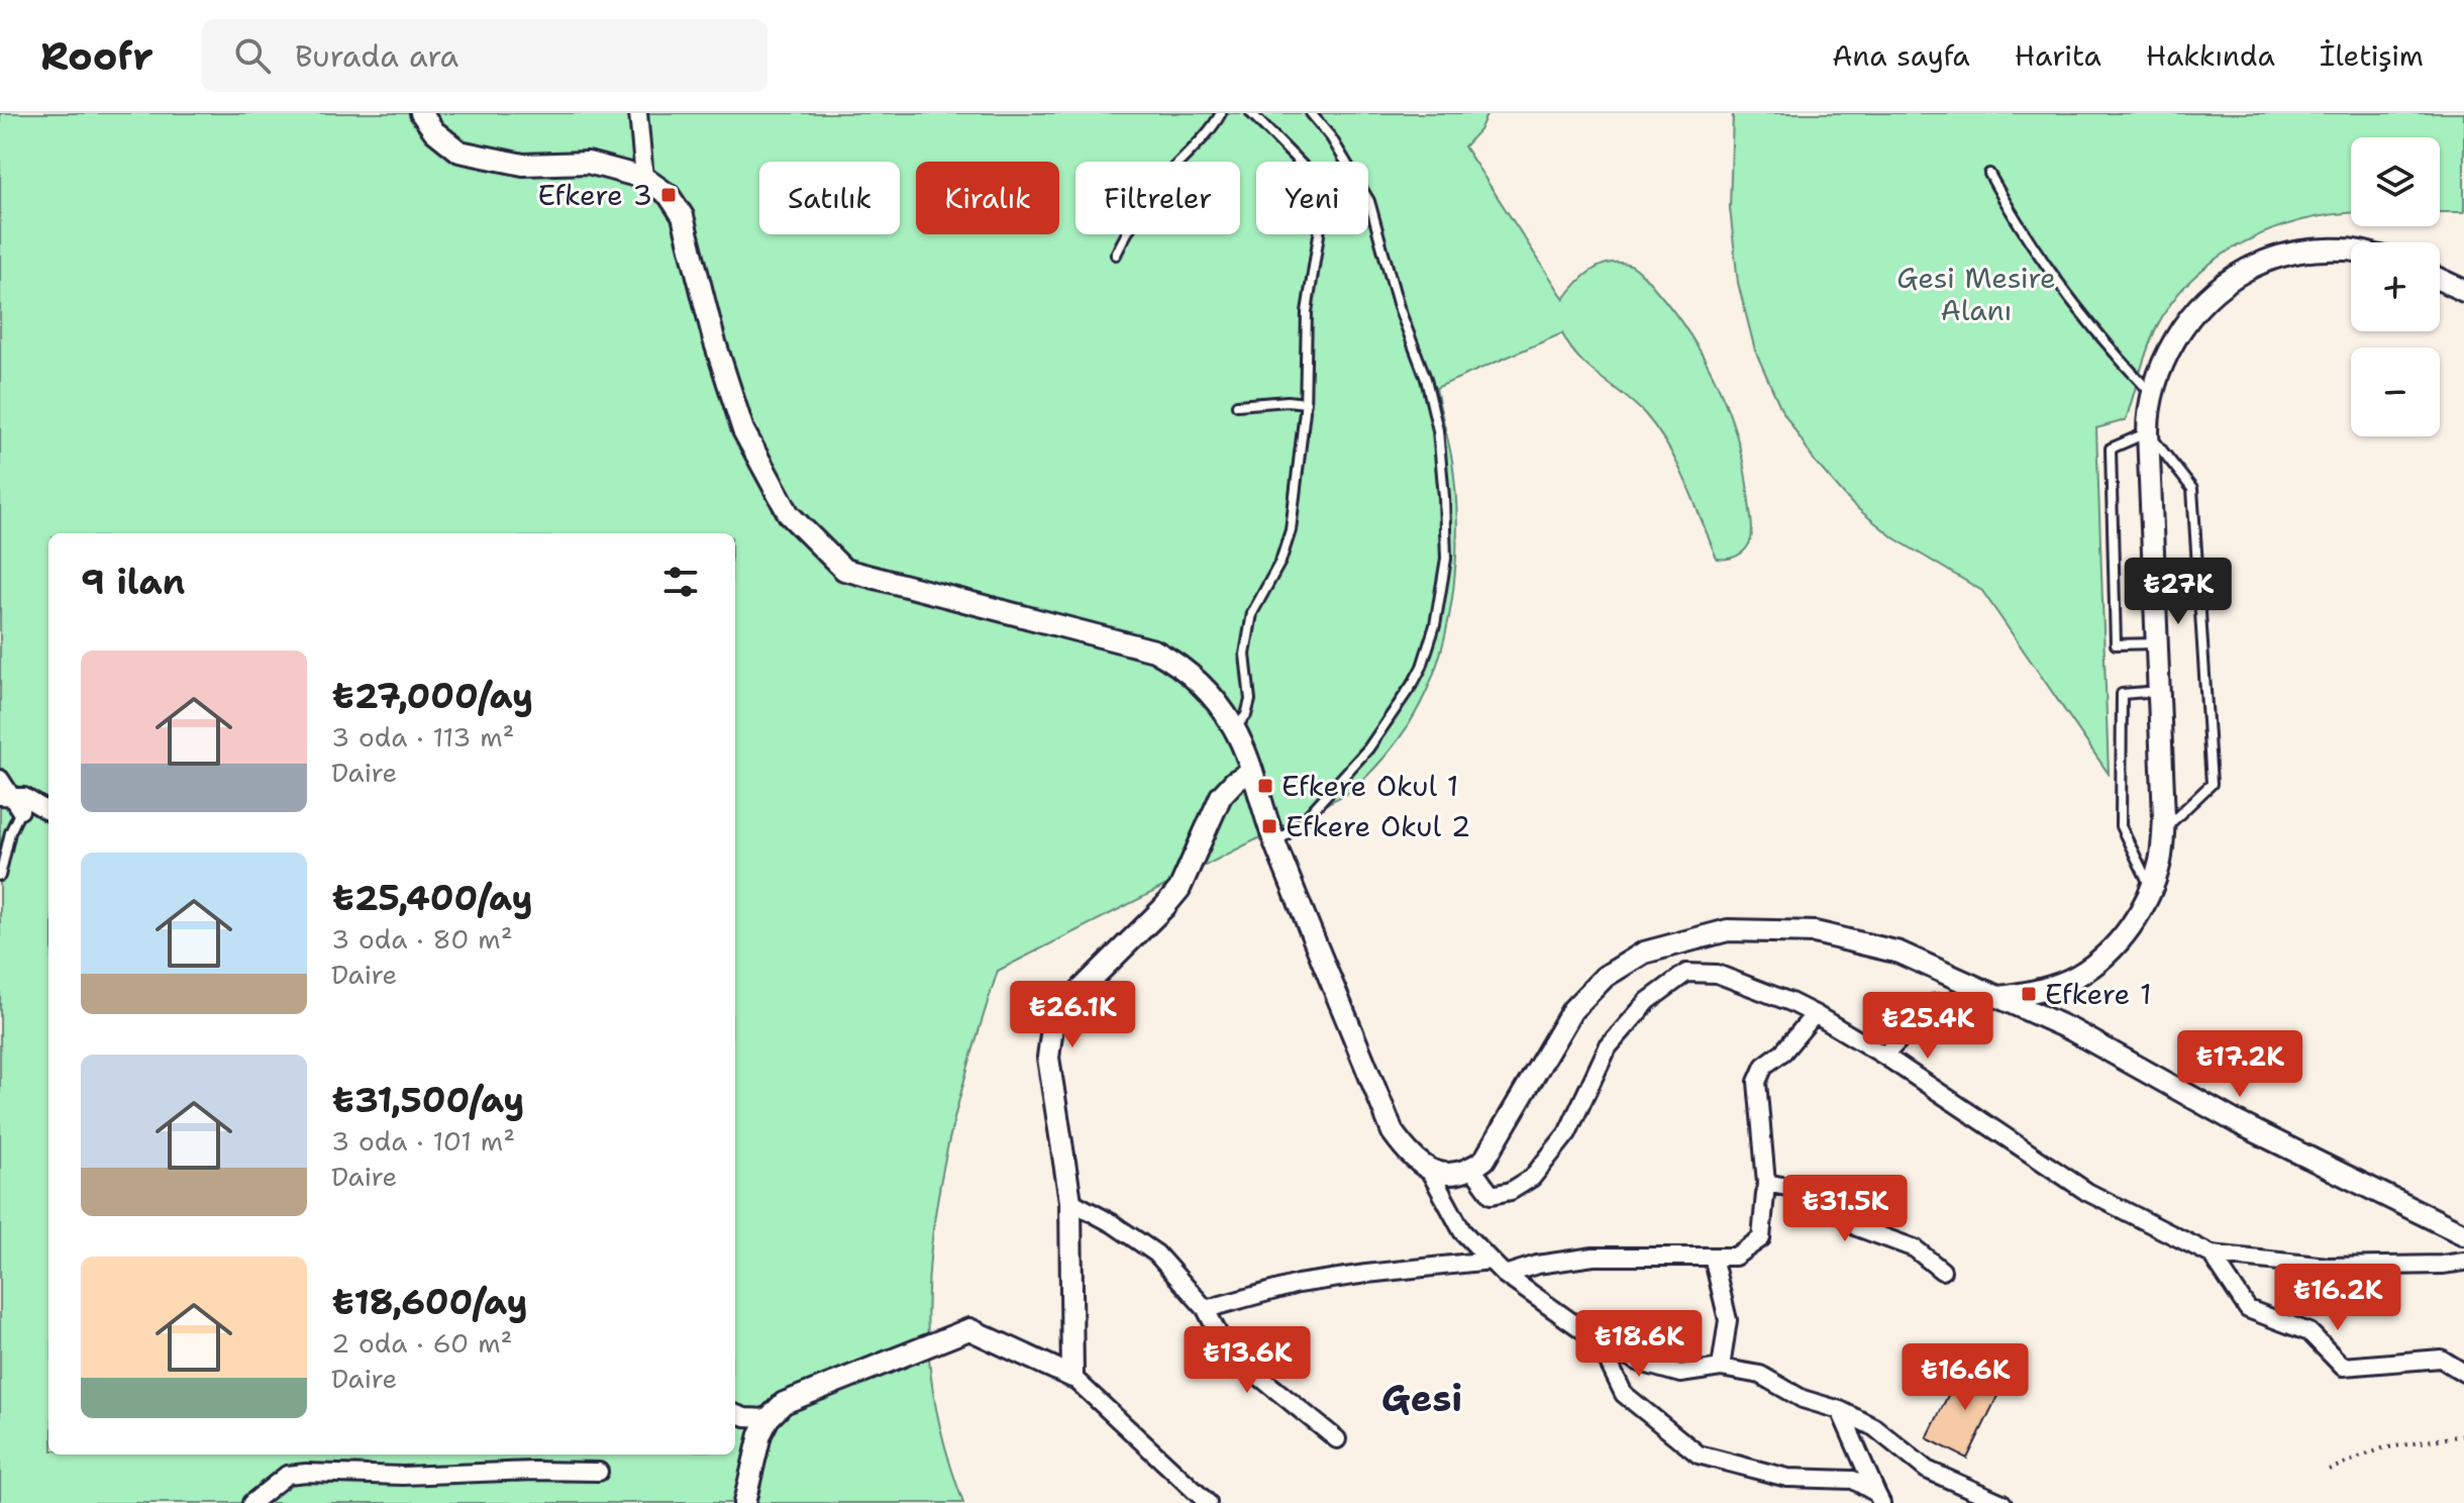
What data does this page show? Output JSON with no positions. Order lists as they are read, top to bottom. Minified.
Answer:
{"districts":["Gesi"],"parks":["Gesi Mesire Alanı"],"places":{"transit":["Efkere 3","Efkere Okul 1","Efkere Okul 2","Efkere 1"]},"page":{"header":"Roofr","search":"Burada ara","nav":["Ana sayfa","Harita","Hakkında","İletişim"],"map_buttons":["+","−"],"chip":["Satılık","Kiralık","Filtreler","Yeni"],"heading":"9 ilan","price":["₺27K","₺26.1K","₺25.4K","₺17.2K","₺31.5K","₺16.2K","₺18.6K","₺13.6K","₺16.6K"],"list":[{"name":"₺27,000/ay","note":"3 oda · 113 m² · Daire"},{"name":"₺25,400/ay","note":"3 oda · 80 m² · Daire"},{"name":"₺31,500/ay","note":"3 oda · 101 m² · Daire"},{"name":"₺18,600/ay","note":"2 oda · 60 m² · Daire"}]}}
